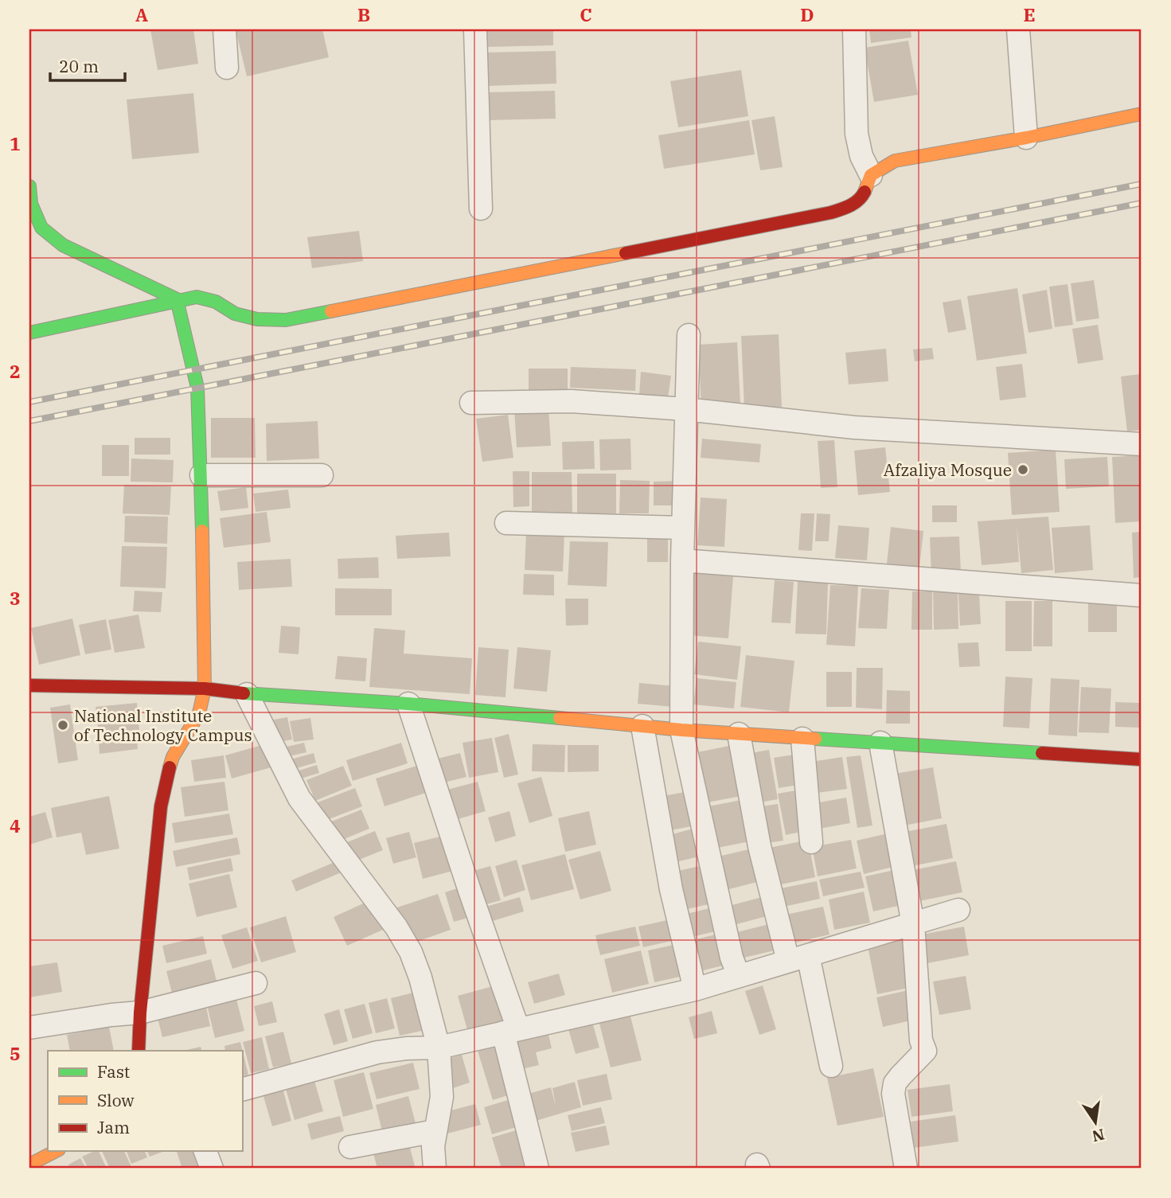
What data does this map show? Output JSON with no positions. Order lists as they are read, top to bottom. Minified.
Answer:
{"places":["Afzaliya Mosque","National Institute of Technology Campus"],"legend":["Fast","Slow","Jam"],"scale_bar":"20 m","north":"bottom","grid":{"columns":["A","B","C","D","E"],"rows":["1","2","3","4","5"]}}
